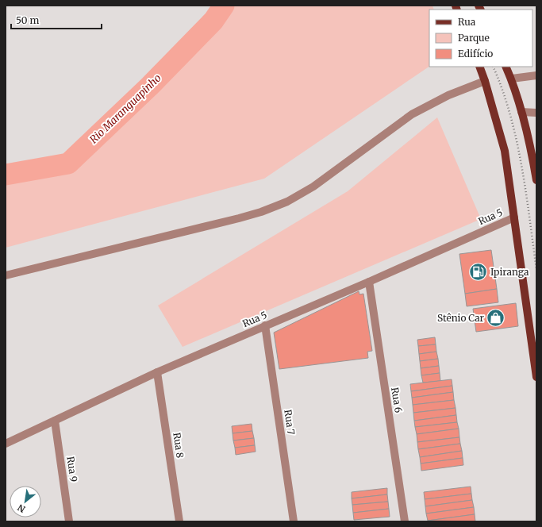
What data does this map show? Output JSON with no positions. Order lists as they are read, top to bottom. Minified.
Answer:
{"streets":{"street":["Rua 5","Rua 6","Rua 7","Rua 8","Rua 9"]},"crossings":[["Rua 5","Rua 6"],["Rua 5","Rua 7"],["Rua 5","Rua 8"],["Rua 5","Rua 9"]],"water":["Rio Maranguapinho"],"places":{"fuel station":["Ipiranga"],"shop":["Stênio Car"]},"legend":["Rua","Parque","Edifício"],"scale_bar":"50 m","north":"bottom left"}
